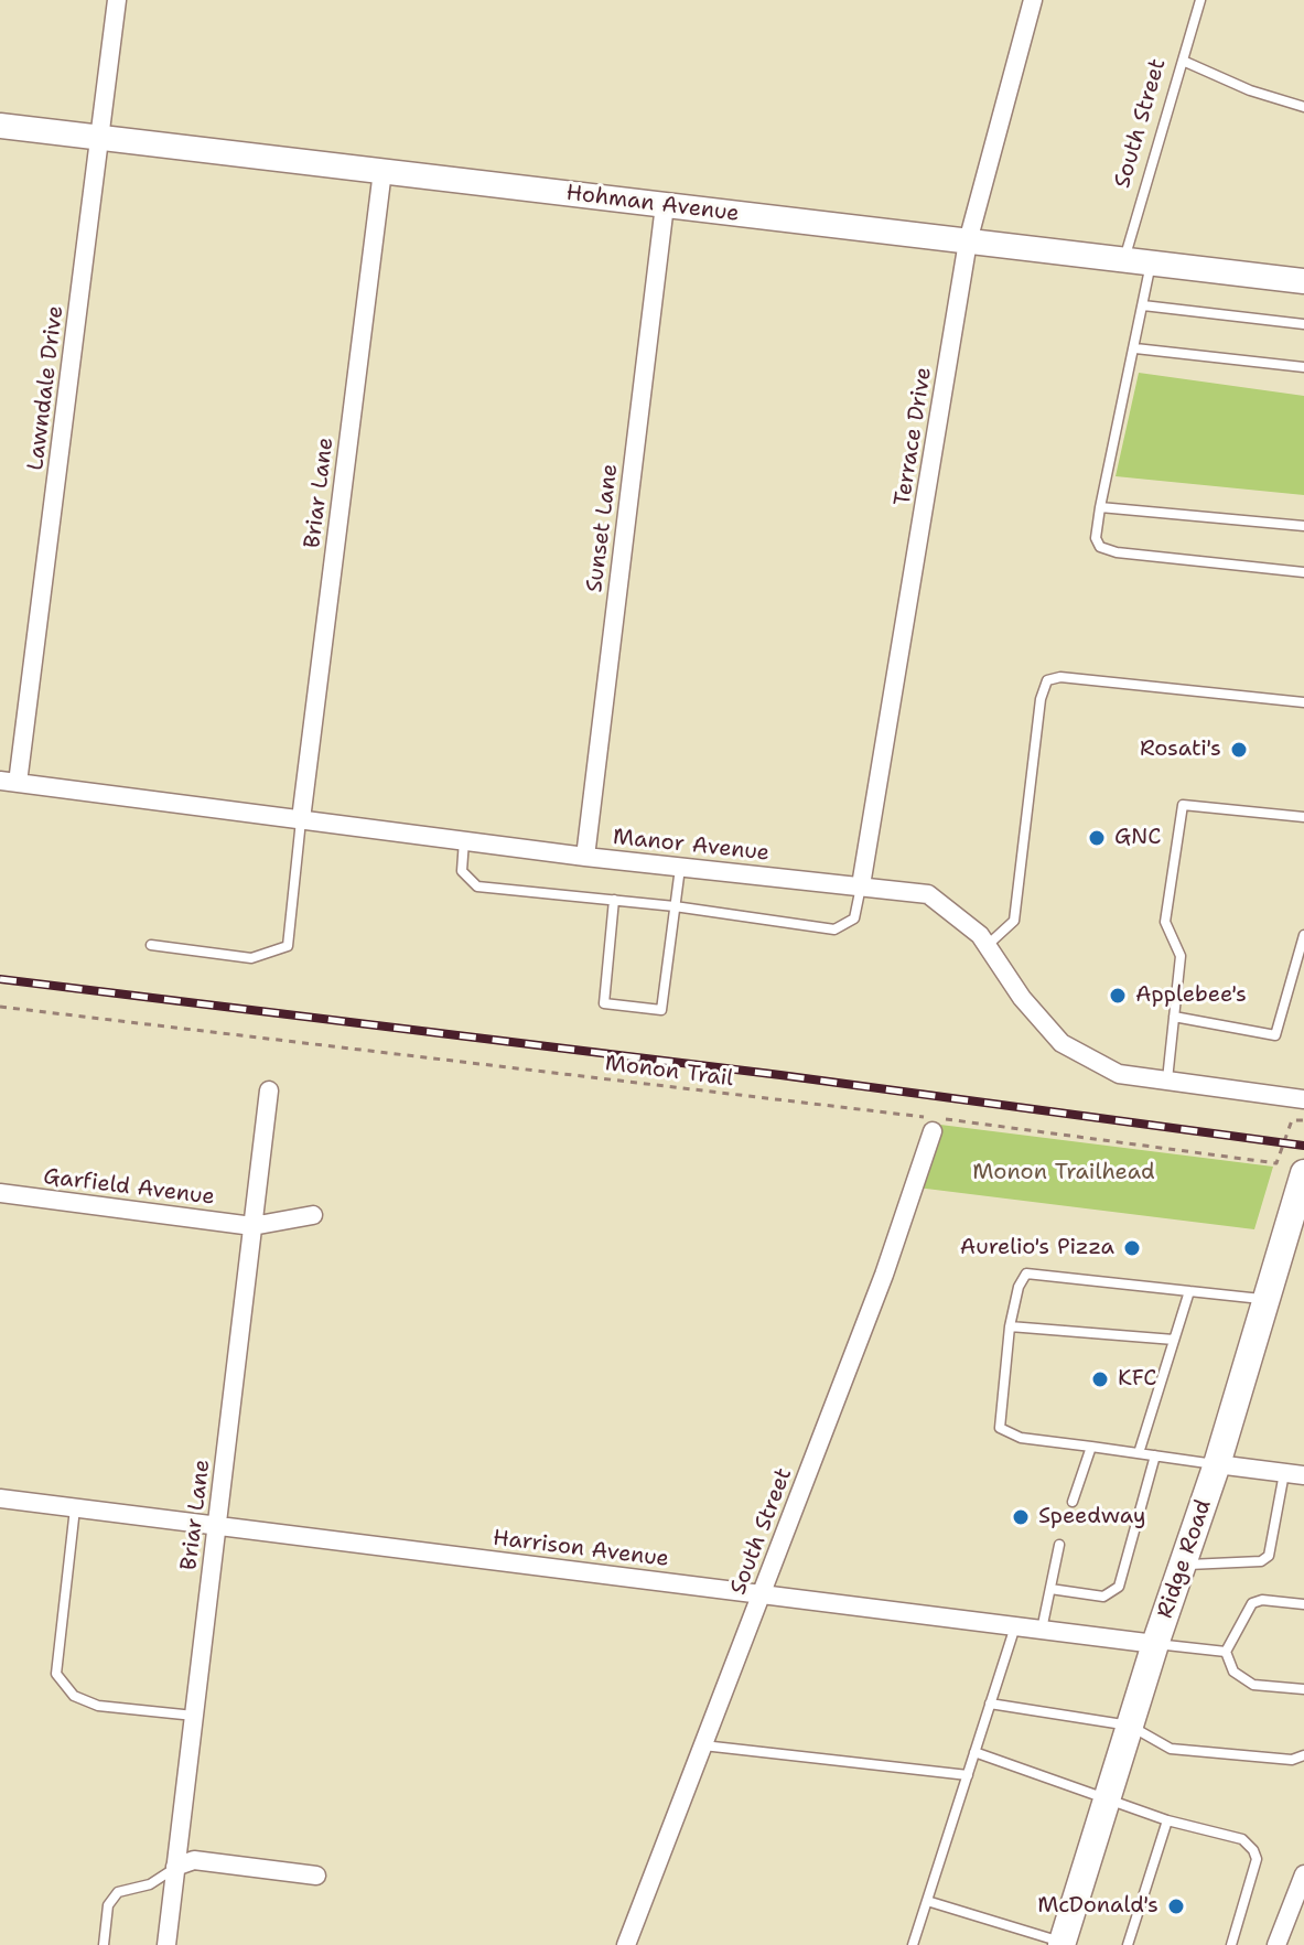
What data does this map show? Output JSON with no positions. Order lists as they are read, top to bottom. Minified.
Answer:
{"streets":{"main road":["Ridge Road"],"street":["South Street","Hohman Avenue","Lawndale Drive","Terrace Drive","Briar Lane","Sunset Lane","Manor Avenue","Garfield Avenue","Harrison Avenue"],"path":["Monon Trail"]},"crossings":[["South Street","Hohman Avenue"],["South Street","Monon Trail"],["South Street","Harrison Avenue"],["Hohman Avenue","Lawndale Drive"],["Hohman Avenue","Terrace Drive"],["Hohman Avenue","Briar Lane"],["Hohman Avenue","Sunset Lane"],["Lawndale Drive","Manor Avenue"],["Terrace Drive","Manor Avenue"],["Briar Lane","Manor Avenue"],["Briar Lane","Garfield Avenue"],["Briar Lane","Harrison Avenue"],["Sunset Lane","Manor Avenue"],["Harrison Avenue","Ridge Road"]],"parks":["Monon Trailhead"],"places":["Rosati's","GNC","Applebee's","Aurelio's Pizza","KFC","Speedway","McDonald's"]}
